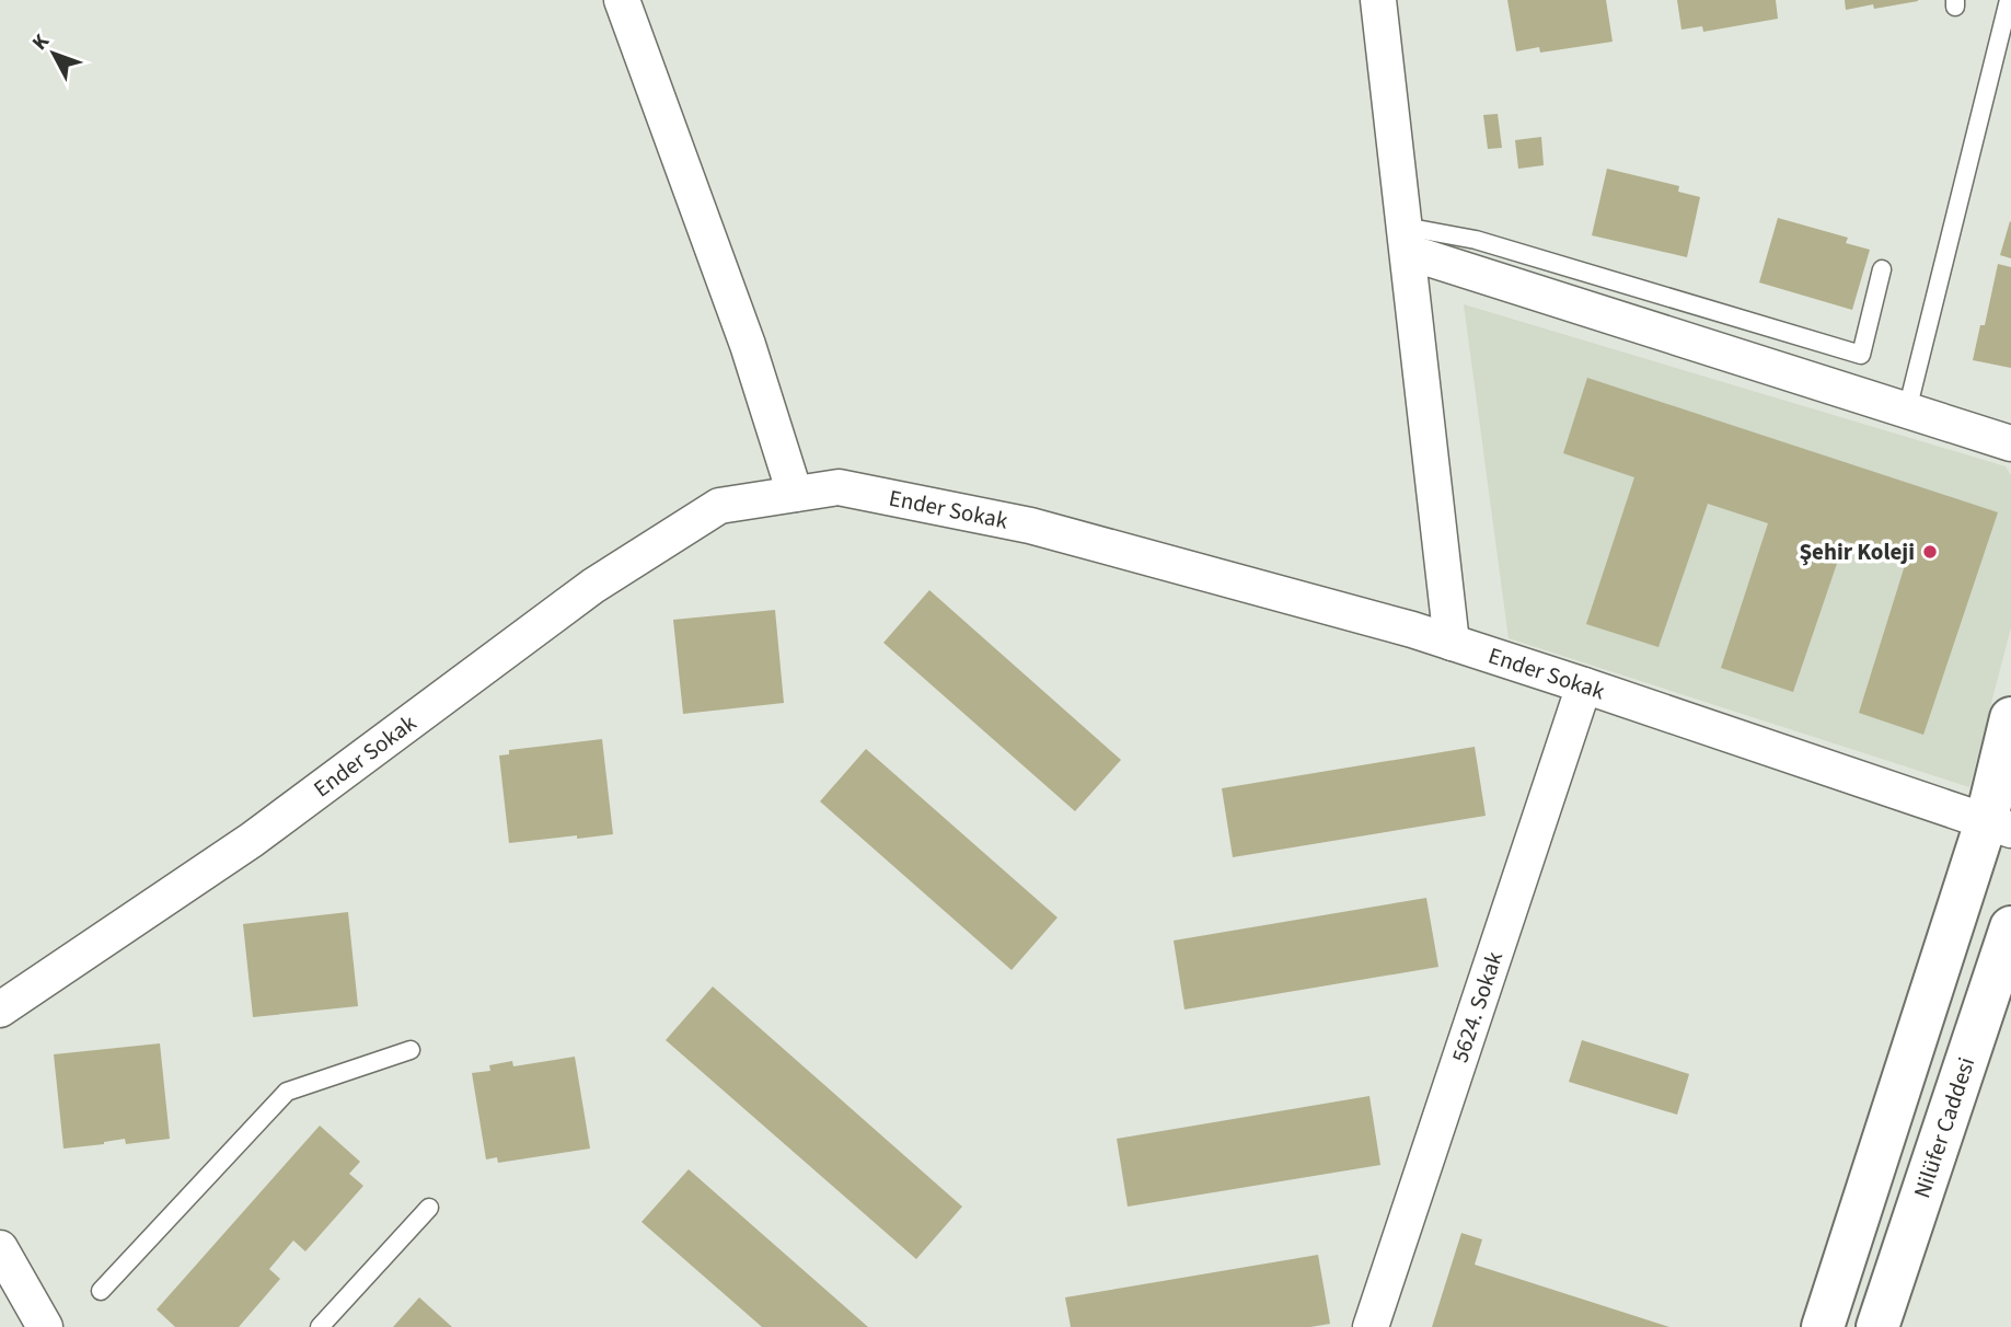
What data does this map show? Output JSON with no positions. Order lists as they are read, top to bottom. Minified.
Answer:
{"streets":{"street":["Ender Sokak","5624. Sokak","Nilüfer Caddesi"]},"crossings":[["Ender Sokak","5624. Sokak"]],"places":["Şehir Koleji"],"north":"top left"}
